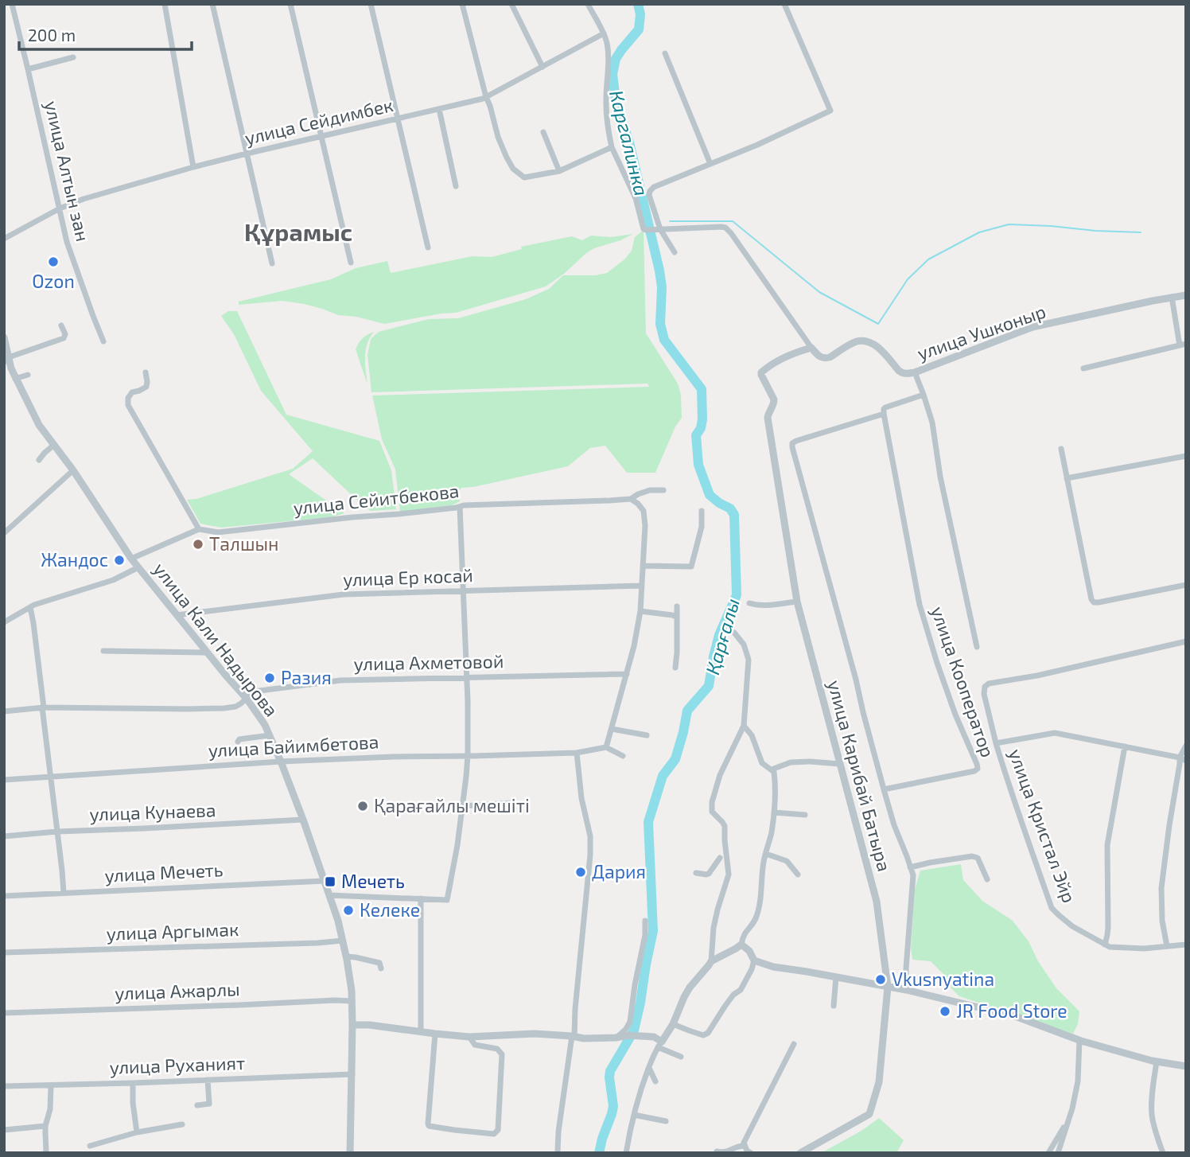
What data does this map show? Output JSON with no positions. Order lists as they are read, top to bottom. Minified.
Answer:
{"streets":{"street":["улица Сейдимбек","улица Алтын зан","улица Ушконыр","улица Сейитбекова","улица Ер косай","улица Кали Надырова","улица Ахметовой","улица Кооператор","улица Байимбетова","улица Карибай Батыра","улица Кунаева","улица Кристал Эйр","улица Мечеть","улица Аргымак","улица Ажарлы","улица Руханият"]},"crossings":[["улица Сейдимбек","улица Алтын зан"],["улица Ушконыр","улица Карибай Батыра"],["улица Сейитбекова","улица Кали Надырова"],["улица Ер косай","улица Кали Надырова"],["улица Кали Надырова","улица Ахметовой"],["улица Кали Надырова","улица Байимбетова"],["улица Кали Надырова","улица Кунаева"],["улица Кали Надырова","улица Мечеть"],["улица Кали Надырова","улица Аргымак"],["улица Кали Надырова","улица Ажарлы"],["улица Кали Надырова","улица Руханият"]],"districts":["Құрамыс"],"water":["Каргалинка","Қарғалы"],"places":{"other":["Ozon","Талшын","Жандос","Разия","Қарағайлы мешіті","Дария","Келеке","Vkusnyatina","JR Food Store"],"transit":["Мечеть"]},"scale_bar":"200 m"}
